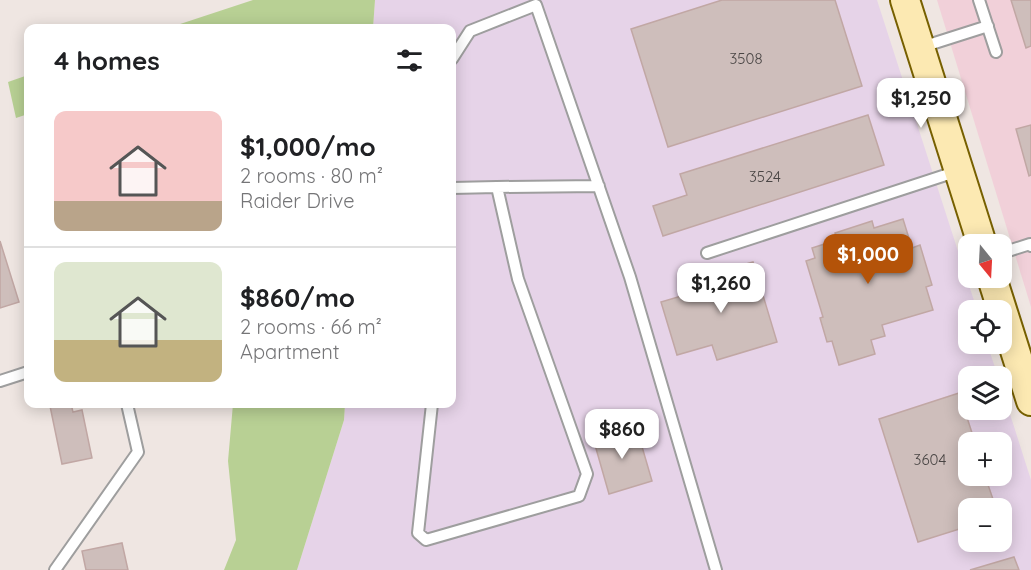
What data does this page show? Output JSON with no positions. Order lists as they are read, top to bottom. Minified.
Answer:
{"house_numbers":["3508","3524","3604"],"north":"bottom","page":{"heading":"4 homes","price":["$1,250","$1,000","$1,260","$860"],"list":[{"name":"$1,000/mo","note":"2 rooms · 80 m² · Raider Drive"},{"name":"$860/mo","note":"2 rooms · 66 m² · Apartment"}],"map_buttons":["+","−"]}}
